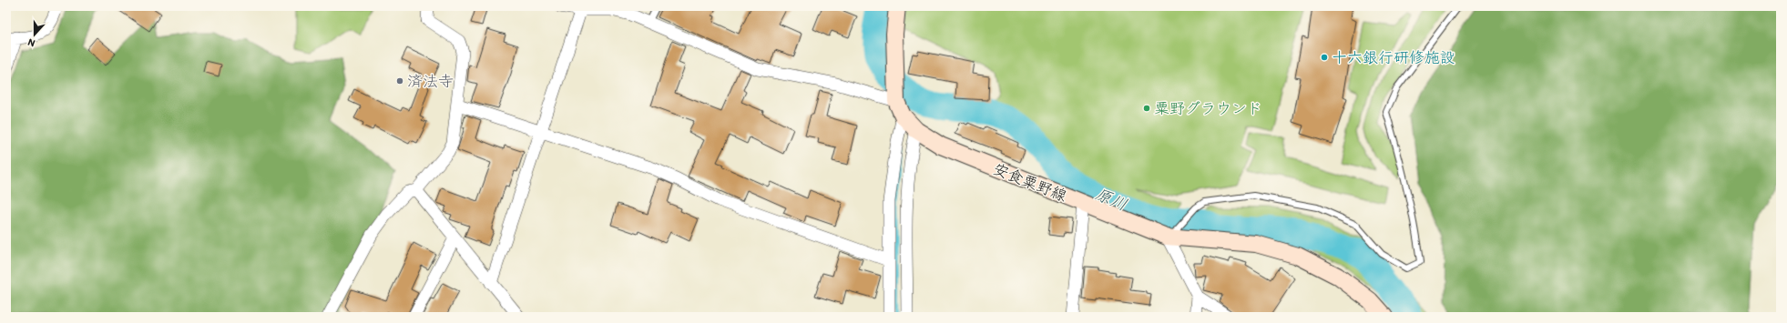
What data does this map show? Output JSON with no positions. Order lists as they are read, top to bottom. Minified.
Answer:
{"streets":{"main road":["安食粟野線"]},"water":["原川"],"places":["十六銀行研修施設","済法寺","粟野グラウンド"],"north":"bottom"}
